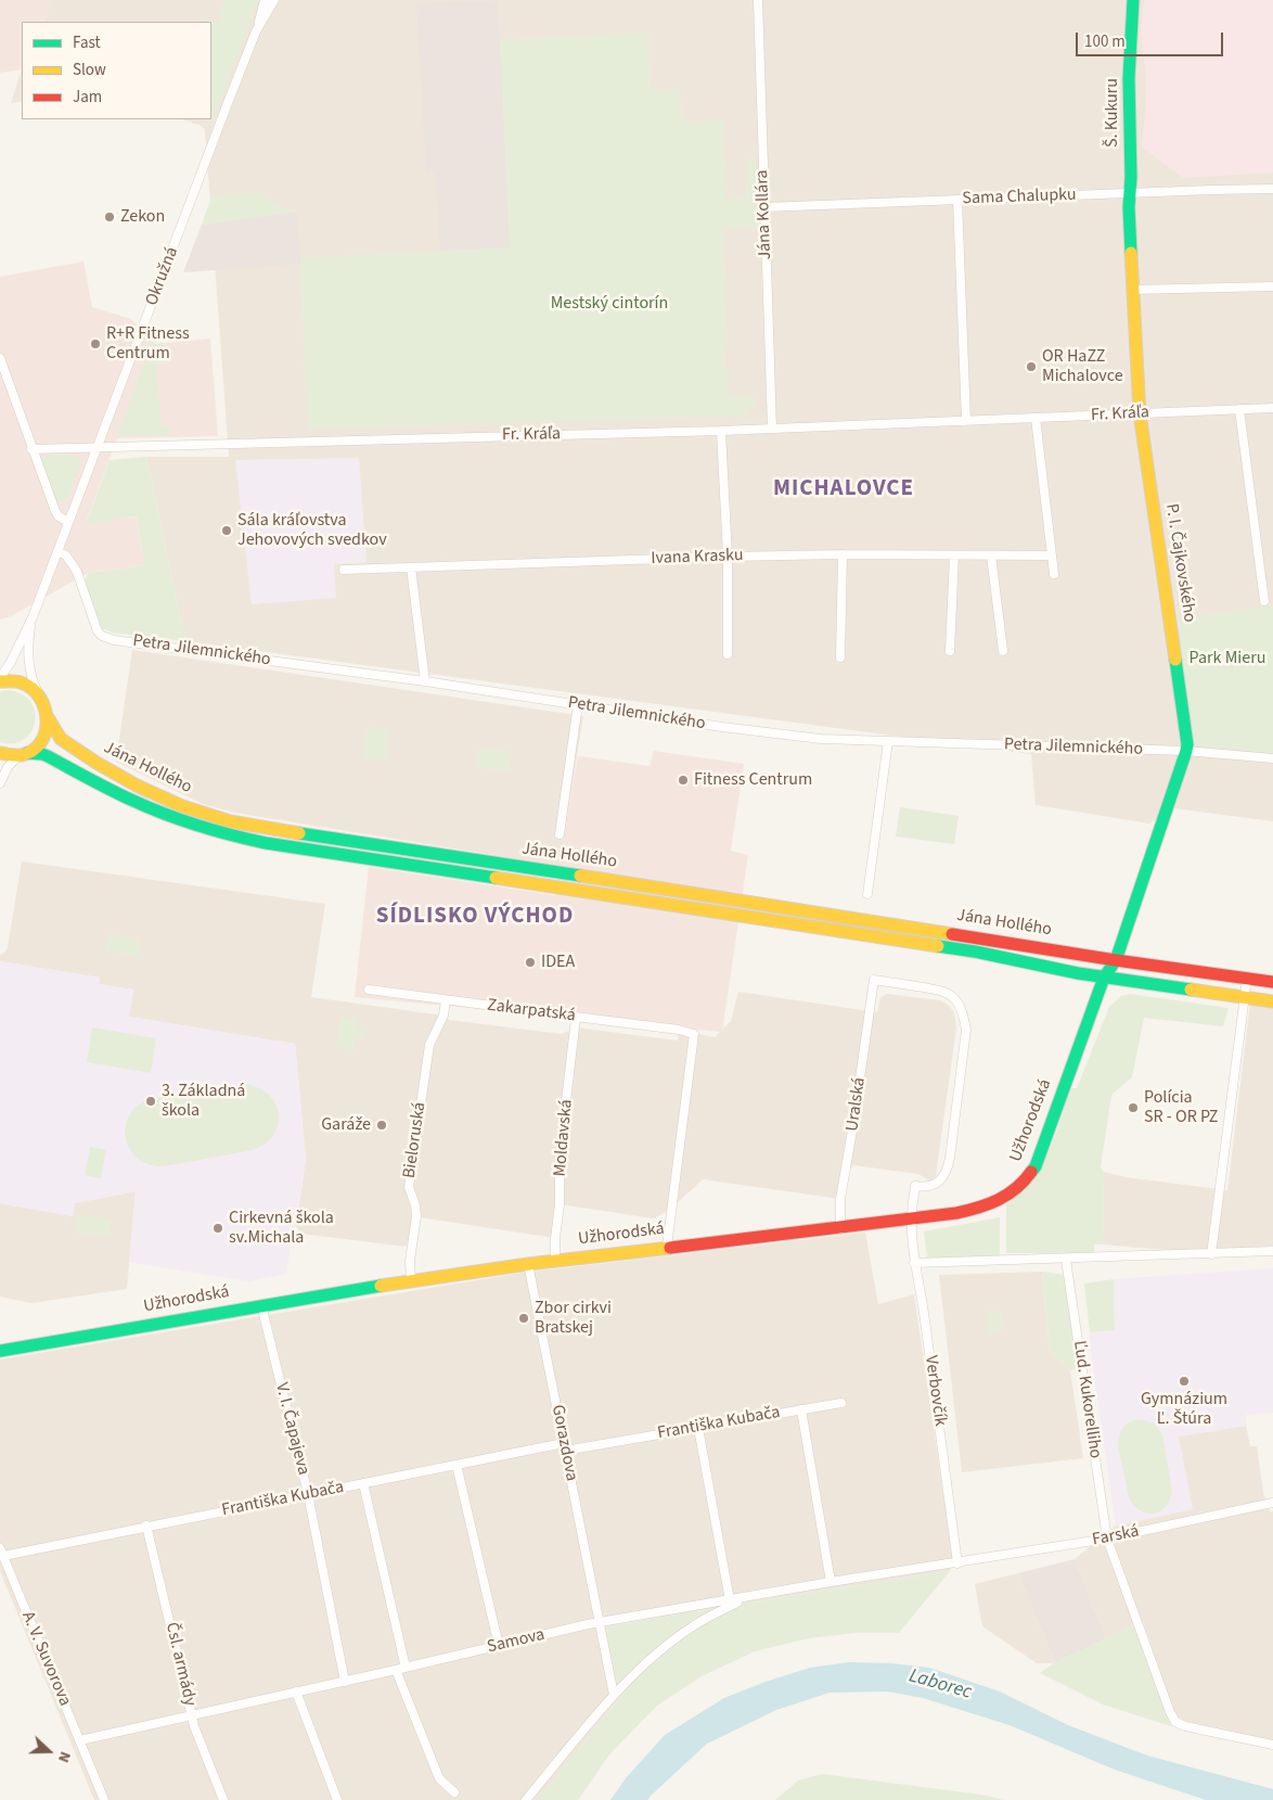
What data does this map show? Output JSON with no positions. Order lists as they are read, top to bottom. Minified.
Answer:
{"streets":{"street":["Š. Kukuru","Sama Chalupku","Jána Kollára","Okružná","Fr. Kráľa","Ivana Krasku","P. I. Čajkovského","Petra Jilemnického","Jána Hollého","Zakarpatská","Uralská","Užhorodská","Moldavská","Bieloruská","Verbovčík","Ľud. Kukorelliho","Františka Kubača","V. I. Čapajeva","Gorazdova","Farská","Samova","A. V. Suvorova","Čsl. armády"]},"crossings":[["Š. Kukuru","Sama Chalupku"],["Š. Kukuru","P. I. Čajkovského"],["Sama Chalupku","Jána Kollára"],["Sama Chalupku","P. I. Čajkovského"],["Jána Kollára","Fr. Kráľa"],["Okružná","Fr. Kráľa"],["Okružná","Petra Jilemnického"],["Fr. Kráľa","P. I. Čajkovského"],["P. I. Čajkovského","Petra Jilemnického"],["P. I. Čajkovského","Jána Hollého"],["Jána Hollého","Užhorodská"],["Zakarpatská","Užhorodská"],["Zakarpatská","Moldavská"],["Zakarpatská","Bieloruská"],["Uralská","Užhorodská"],["Uralská","Verbovčík"],["Užhorodská","Moldavská"],["Užhorodská","Bieloruská"],["Užhorodská","Verbovčík"],["Užhorodská","V. I. Čapajeva"],["Užhorodská","Gorazdova"],["Verbovčík","Farská"],["Verbovčík","Samova"],["Ľud. Kukorelliho","Farská"],["Františka Kubača","V. I. Čapajeva"],["Františka Kubača","Gorazdova"],["Františka Kubača","A. V. Suvorova"],["Františka Kubača","Čsl. armády"],["V. I. Čapajeva","Samova"],["Gorazdova","Samova"],["Farská","Samova"],["Samova","A. V. Suvorova"],["Samova","Čsl. armády"]],"districts":["MICHALOVCE","SÍDLISKO VÝCHOD"],"water":["Laborec"],"parks":["Mestský cintorín","Park Mieru"],"places":["Zekon","R+R Fitness Centrum","OR HaZZ Michalovce","Sála kráľovstva Jehovových svedkov","Fitness Centrum","IDEA","3. Základná škola","Polícia SR - OR PZ","Garáže","Cirkevná škola sv.Michala","Zbor cirkvi Bratskej","Gymnázium Ľ. Štúra"],"legend":["Fast","Slow","Jam"],"scale_bar":"100 m","north":"right"}
